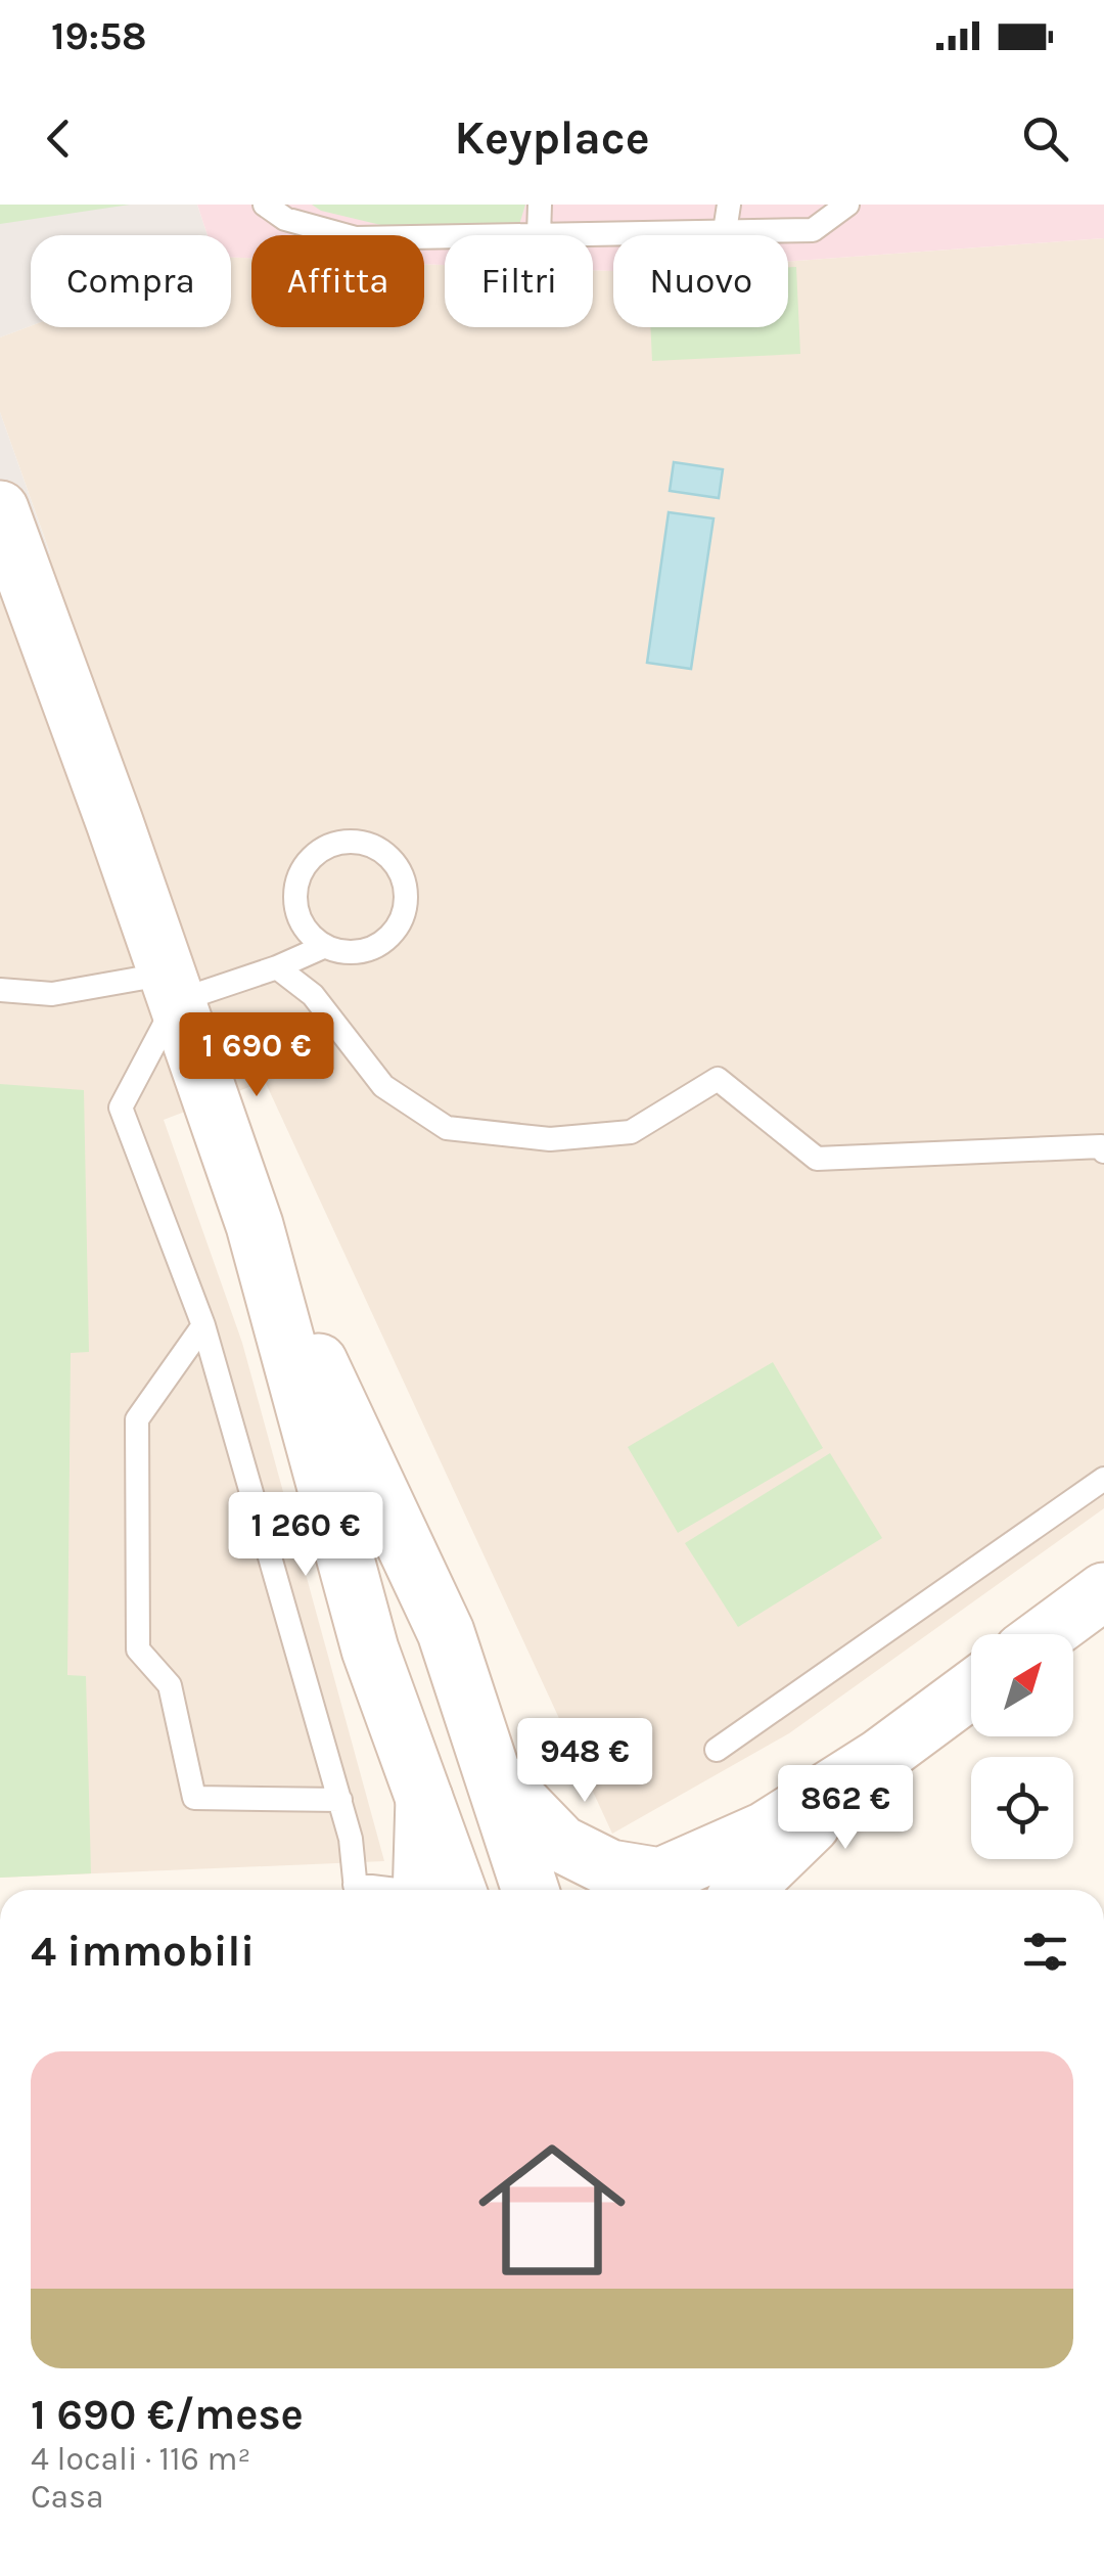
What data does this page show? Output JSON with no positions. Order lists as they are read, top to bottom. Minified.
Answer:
{"north":"top right","page":{"status":"19:58","header":"Keyplace","chip":["Compra","Affitta","Filtri","Nuovo"],"price":["1 690 €","1 260 €","948 €","862 €"],"heading":"4 immobili","list":[{"name":"1 690 €/mese","note":"4 locali · 116 m² · Casa"}]}}
